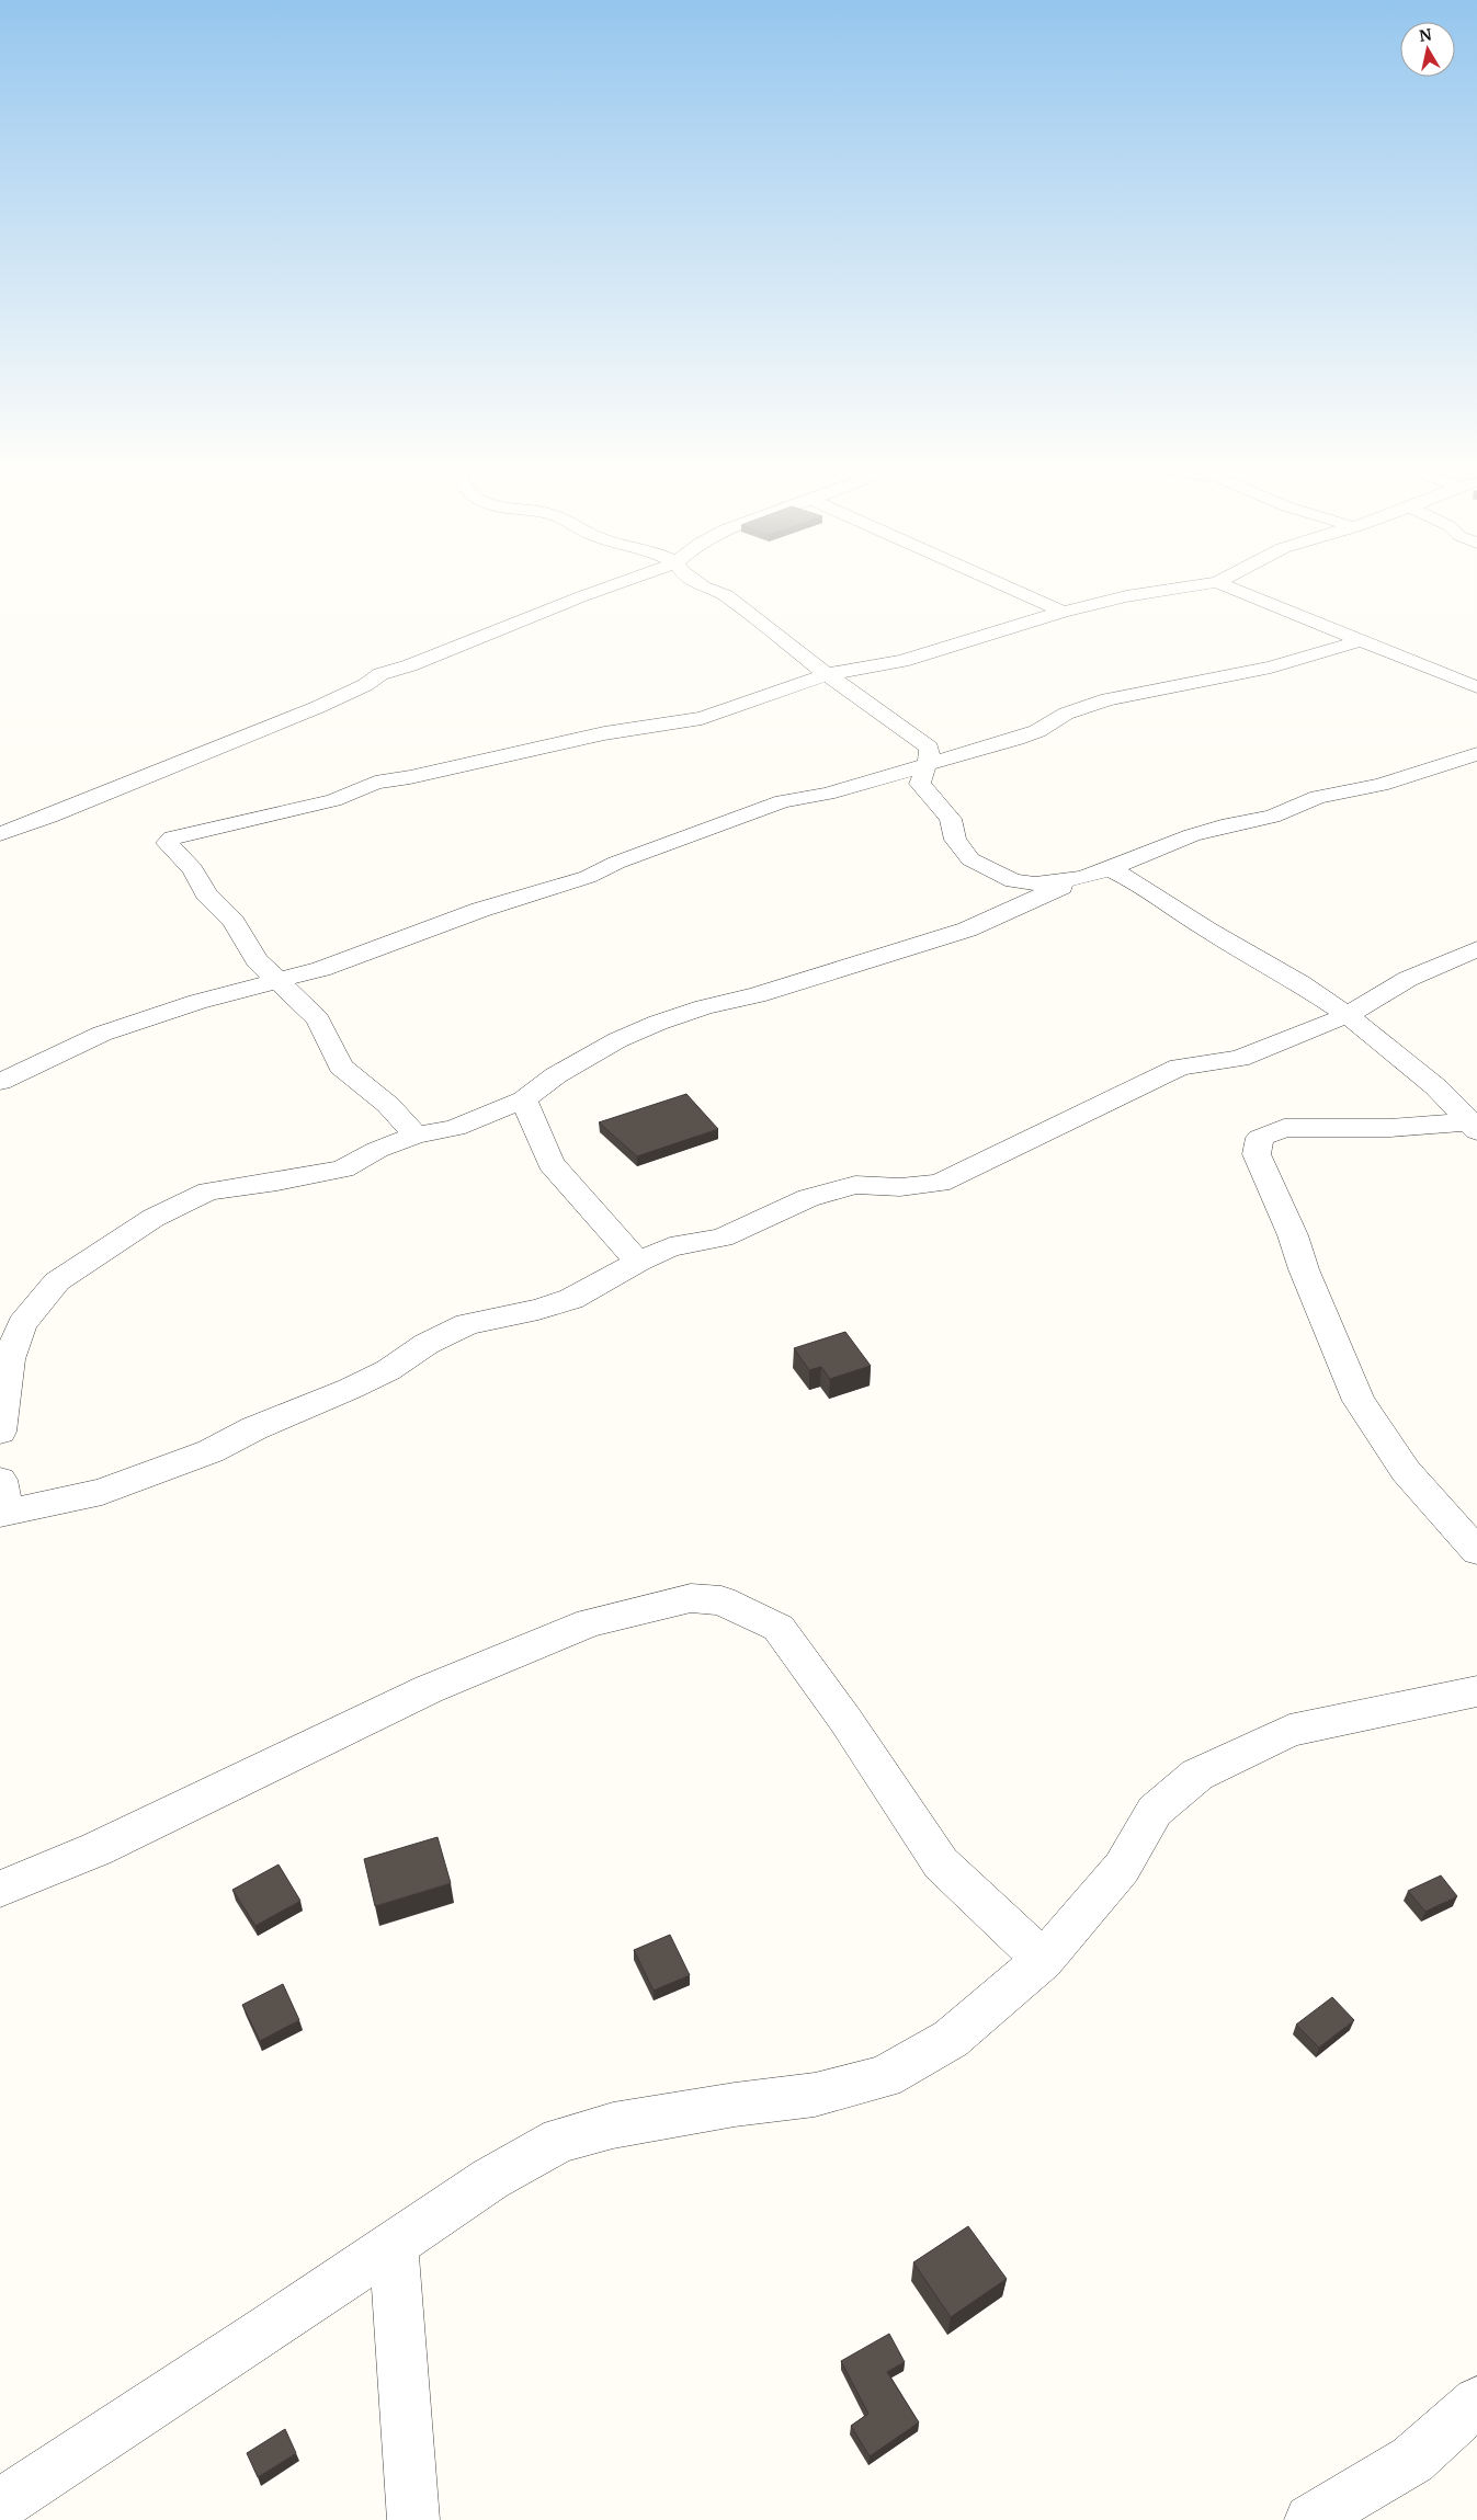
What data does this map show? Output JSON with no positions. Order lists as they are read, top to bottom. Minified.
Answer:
{"north":"top"}
